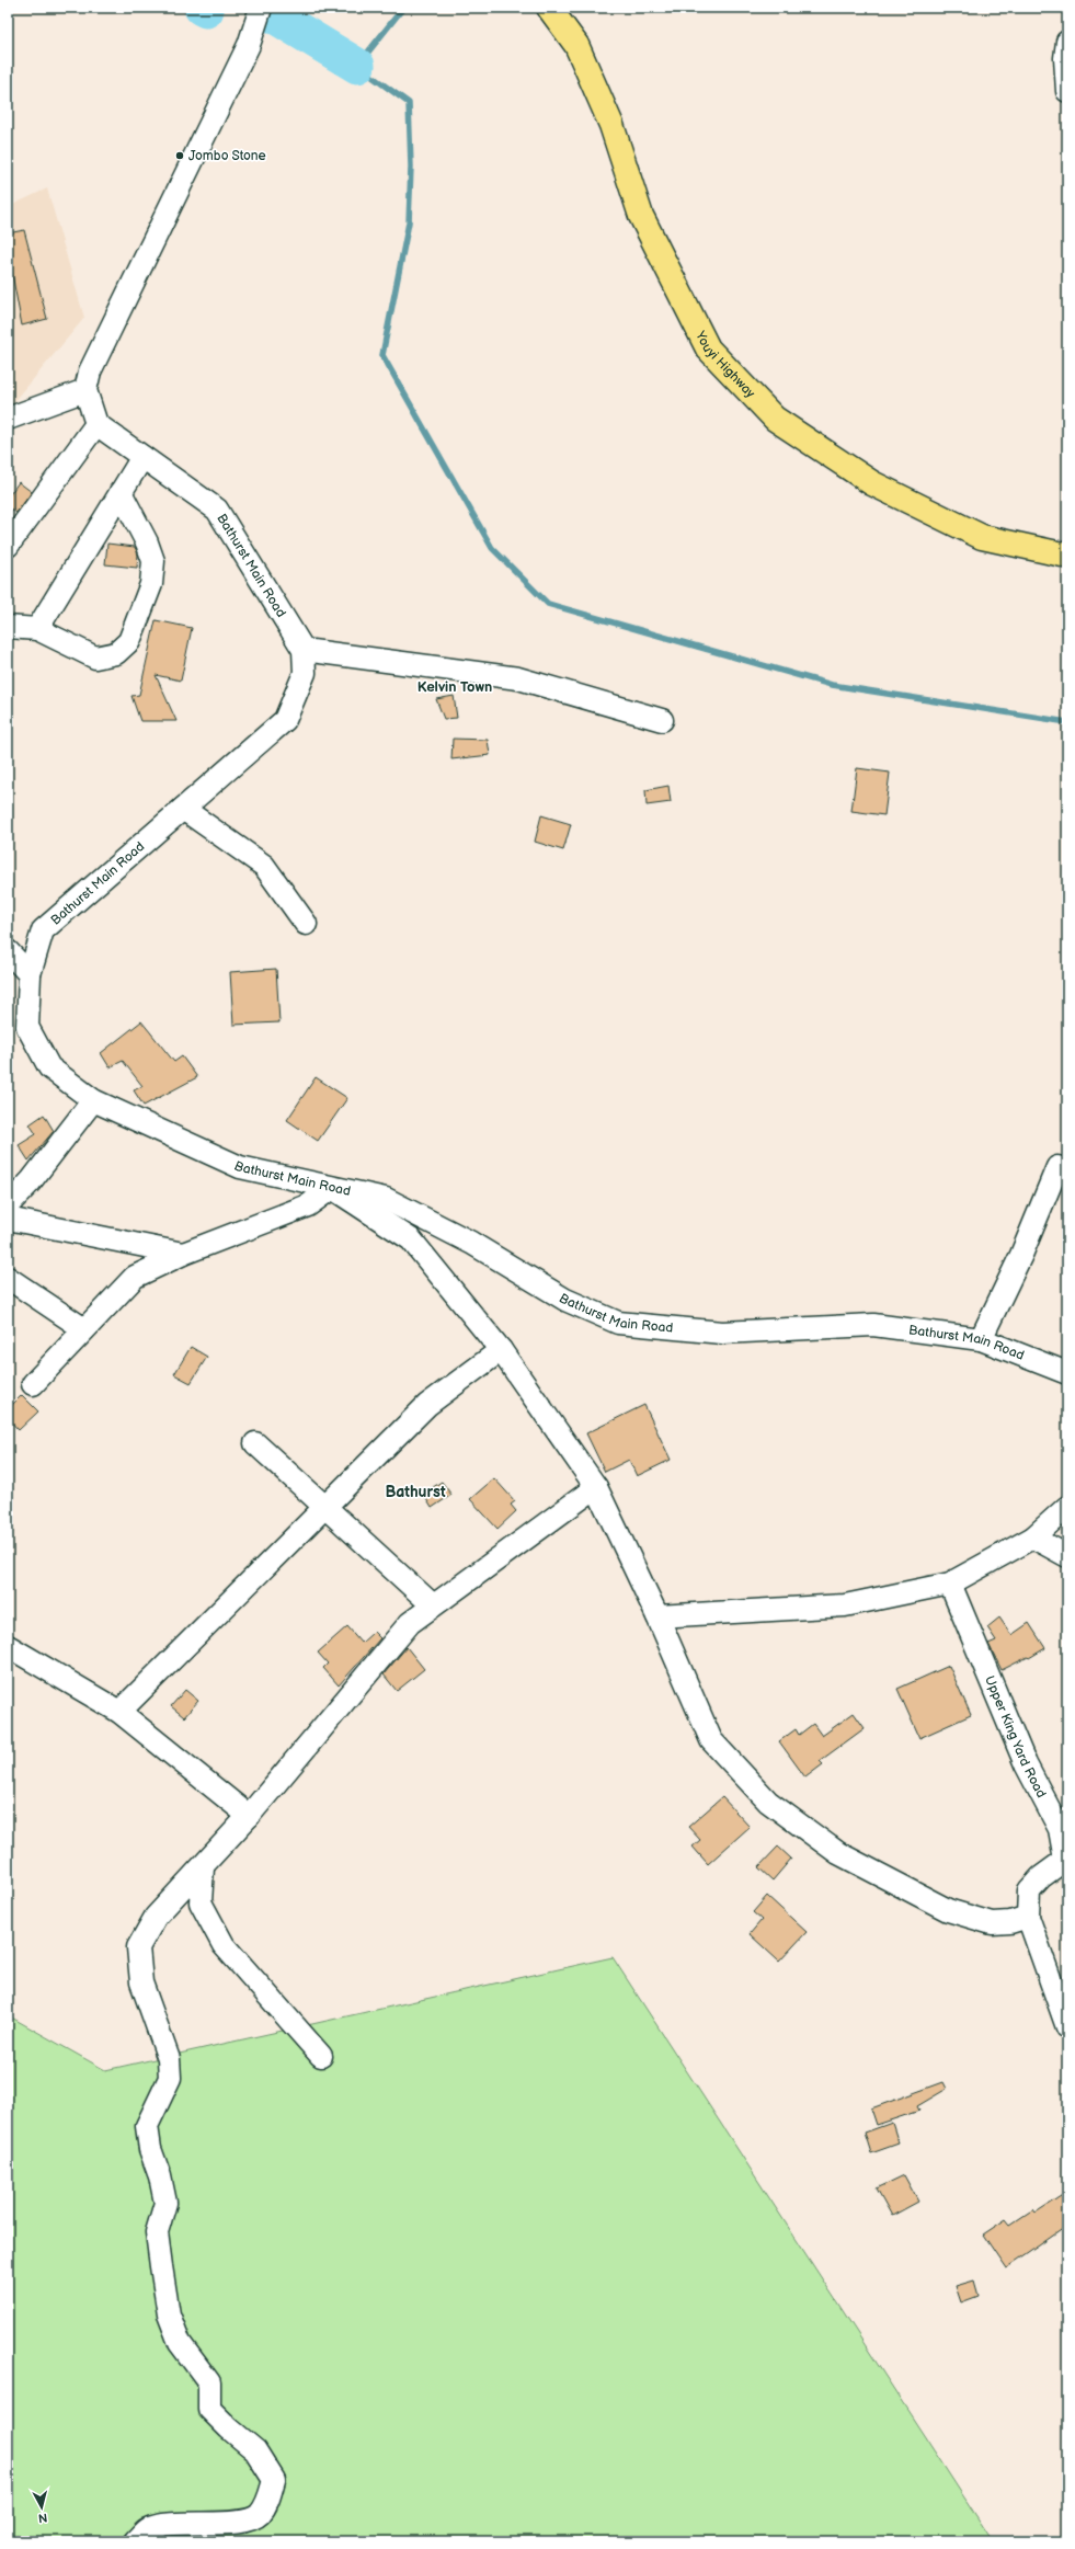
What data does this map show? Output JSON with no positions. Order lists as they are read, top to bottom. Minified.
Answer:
{"streets":{"main road":["Youyi Highway"],"street":["Bathurst Main Road","Upper King Yard Road"]},"districts":["Kelvin Town","Bathurst"],"places":["Jombo Stone"],"north":"bottom"}
